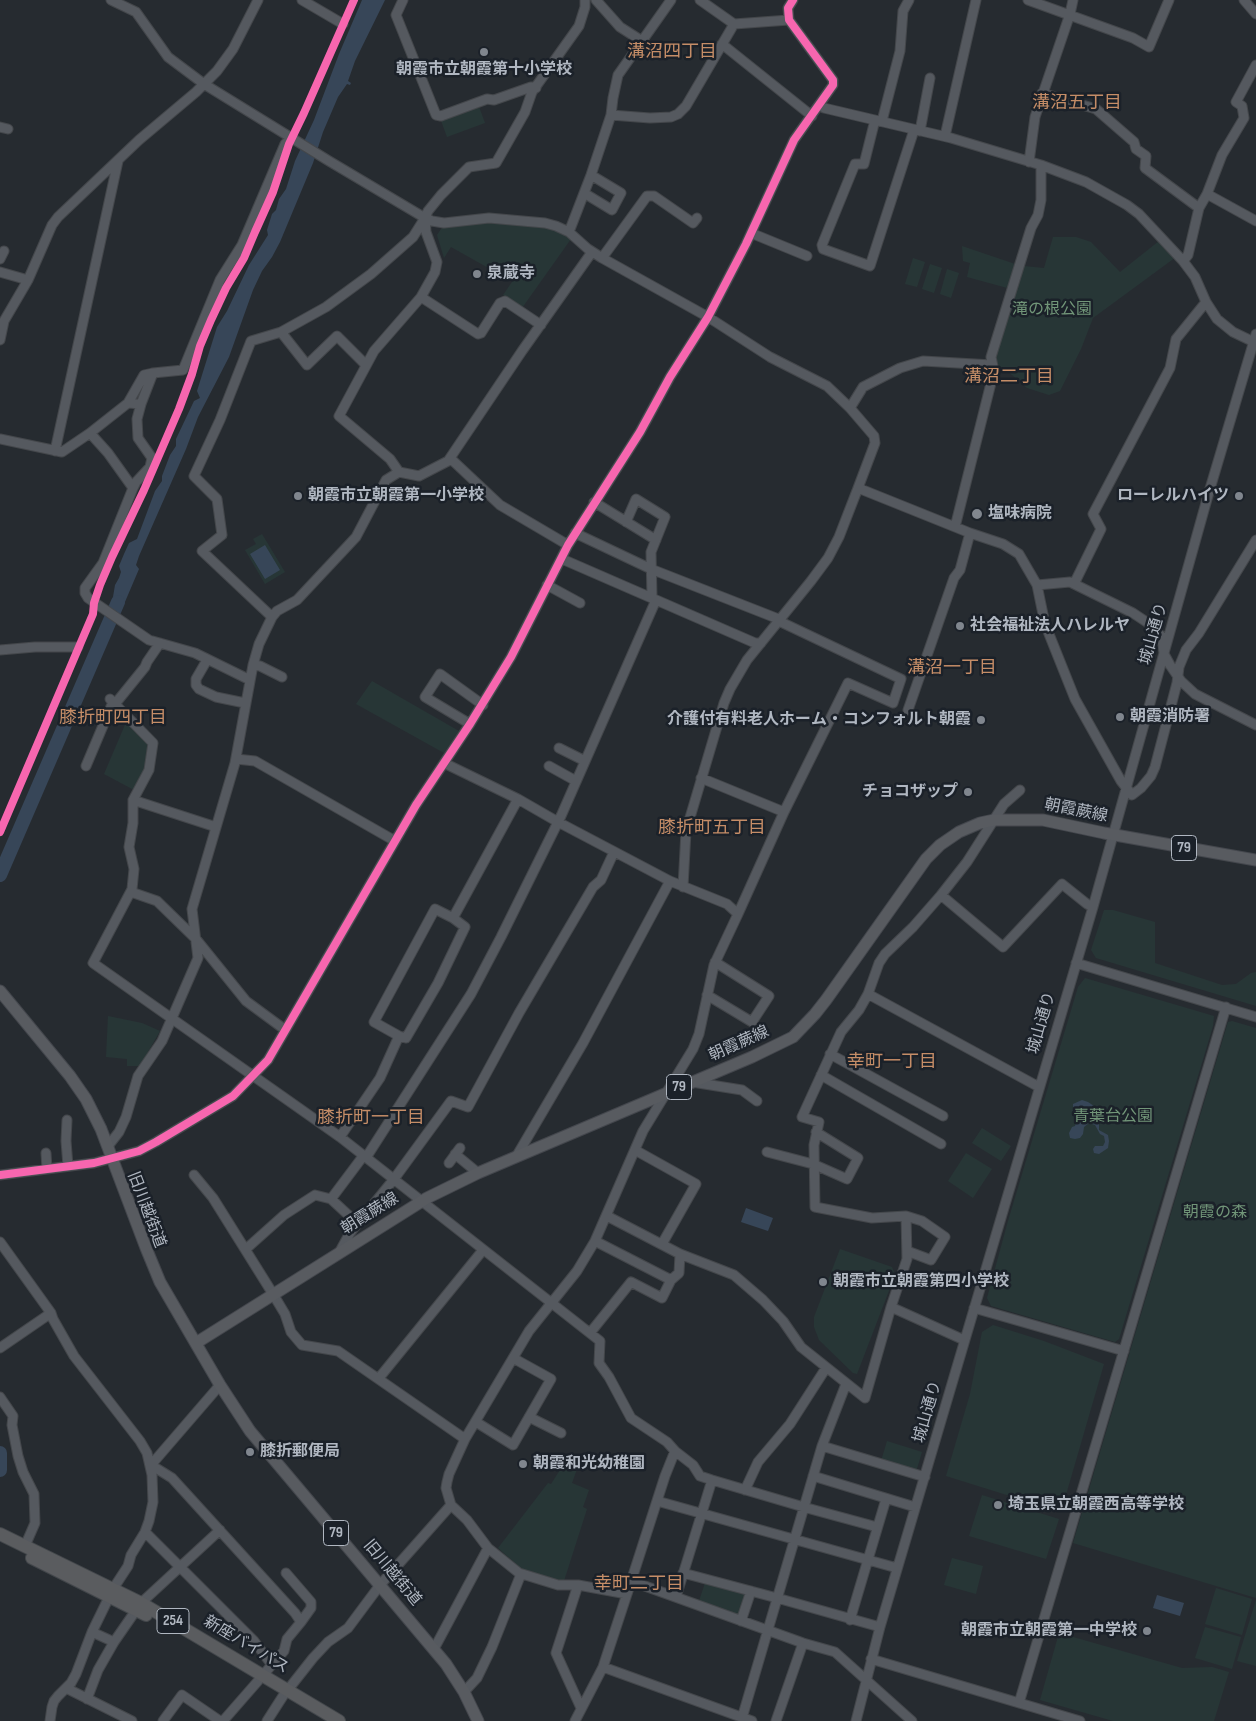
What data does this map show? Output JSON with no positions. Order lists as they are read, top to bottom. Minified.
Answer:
{"streets":{"highway":["254","新座バイパス"],"main road":["朝霞蕨線","79","旧川越街道"],"street":["城山通り"]},"crossings":[["城山通り","朝霞蕨線"],["朝霞蕨線","旧川越街道"]],"districts":["溝沼四丁目","溝沼五丁目","溝沼二丁目","溝沼一丁目","膝折町四丁目","膝折町五丁目","幸町一丁目","膝折町一丁目","幸町二丁目"],"parks":["滝の根公園","青葉台公園","朝霞の森"],"places":["朝霞市立朝霞第十小学校","泉蔵寺","朝霞市立朝霞第一小学校","ローレルハイツ","塩味病院","社会福祉法人ハレルヤ","朝霞消防署","介護付有料老人ホーム・コンフォルト朝霞","チョコザップ","朝霞市立朝霞第四小学校","膝折郵便局","朝霞和光幼稚園","埼玉県立朝霞西高等学校","朝霞市立朝霞第一中学校"]}
